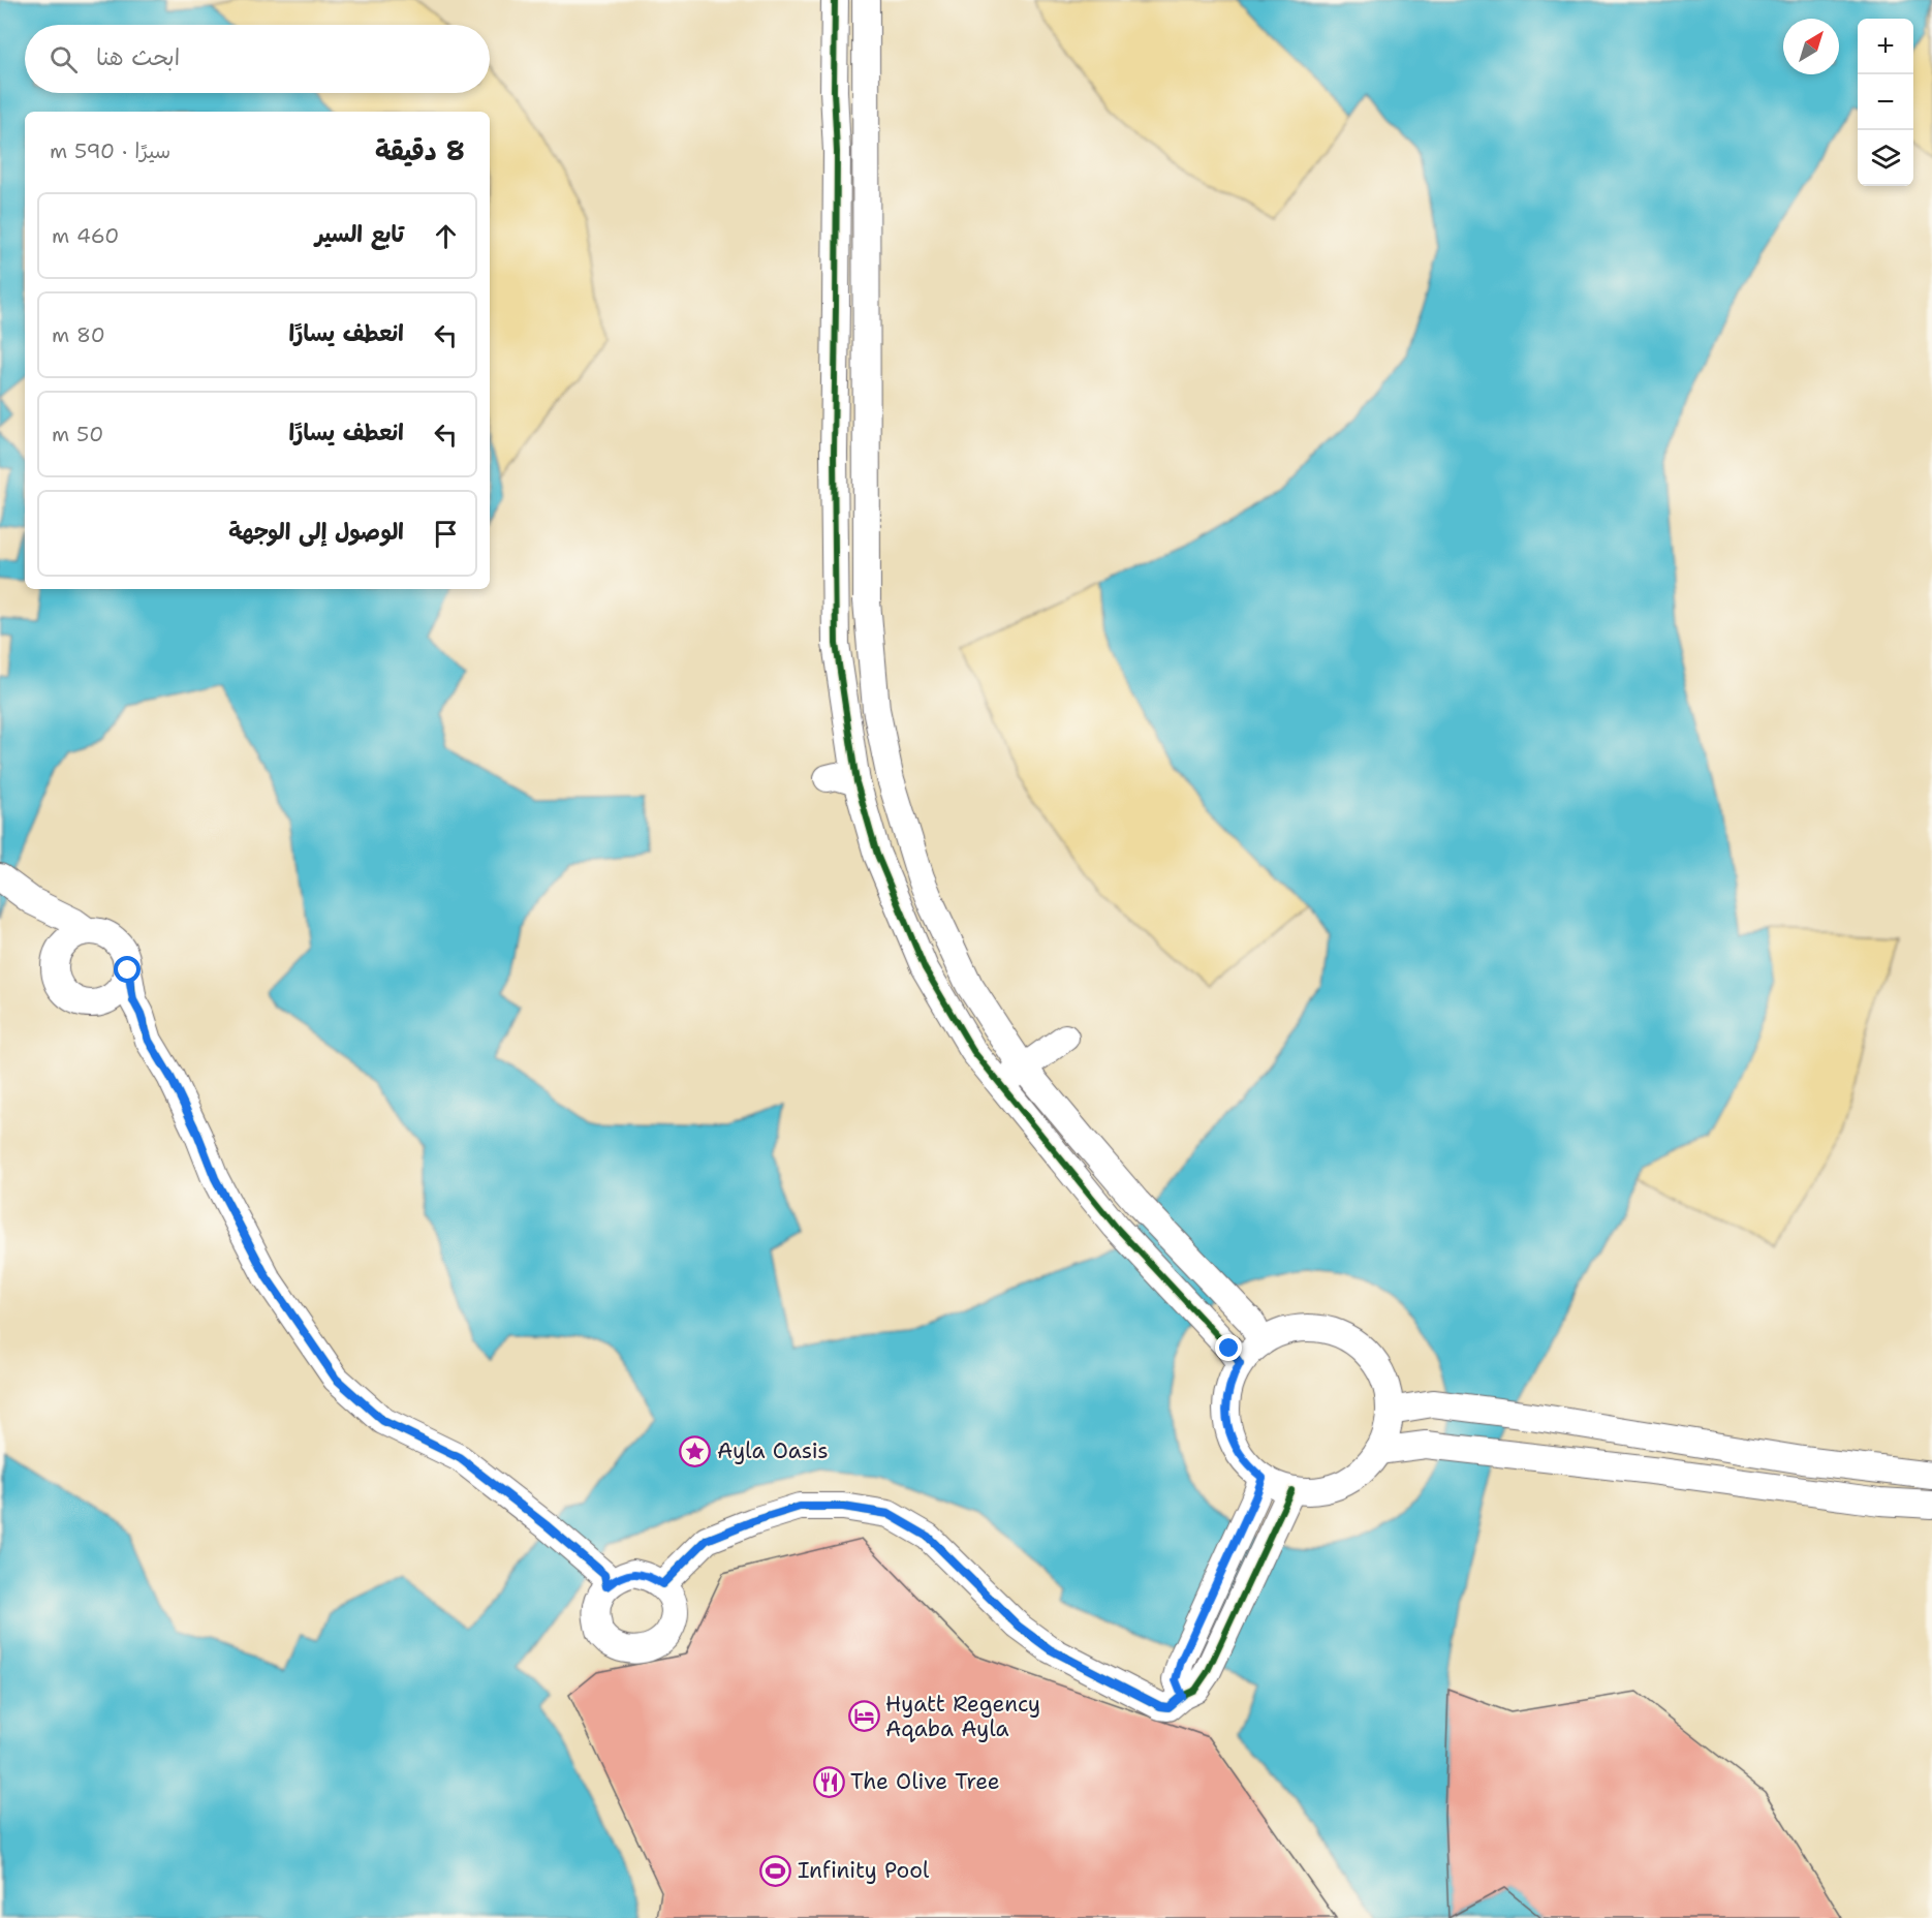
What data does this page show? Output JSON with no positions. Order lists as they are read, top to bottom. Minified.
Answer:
{"places":{"place":["Ayla Oasis"],"hotel":["Hyatt Regency Aqaba Ayla"],"restaurant":["The Olive Tree"],"sports":["Infinity Pool"]},"north":"top right","page":{"map_buttons":["+","−"],"search":"ابحث هنا","heading":["8 دقيقة","سيرًا · 590 m"],"list":[["تابع السير","460 m"],["انعطف يسارًا","80 m"],["انعطف يسارًا","50 m"],"الوصول إلى الوجهة"]}}
